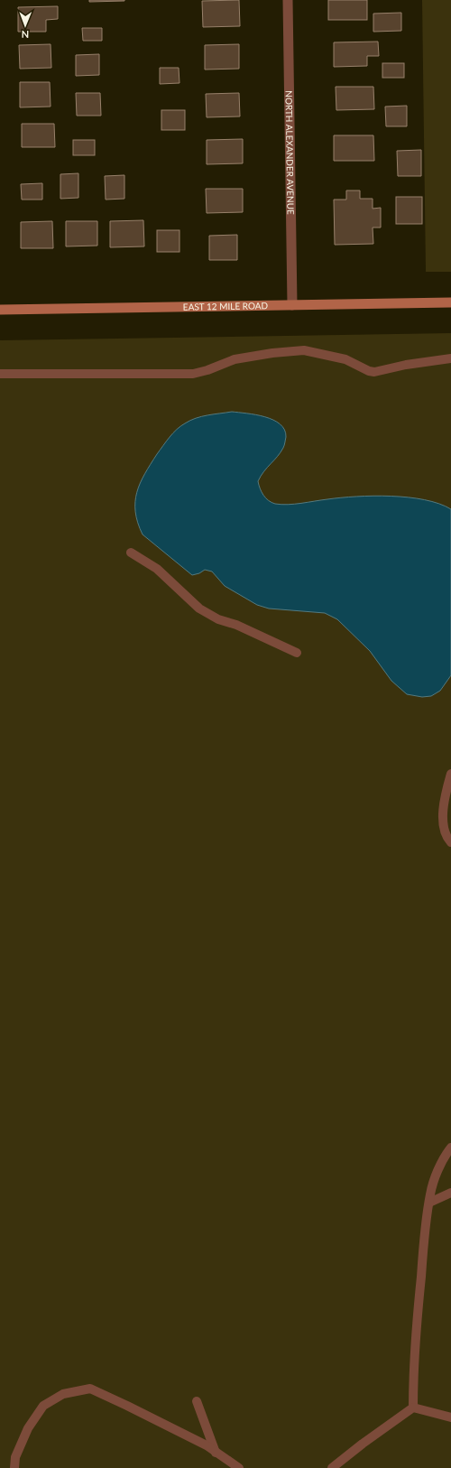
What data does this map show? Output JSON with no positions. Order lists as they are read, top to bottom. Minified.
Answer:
{"streets":{"main road":["EAST 12 MILE ROAD"],"street":["NORTH ALEXANDER AVENUE"]},"crossings":[["NORTH ALEXANDER AVENUE","EAST 12 MILE ROAD"]],"north":"bottom"}
